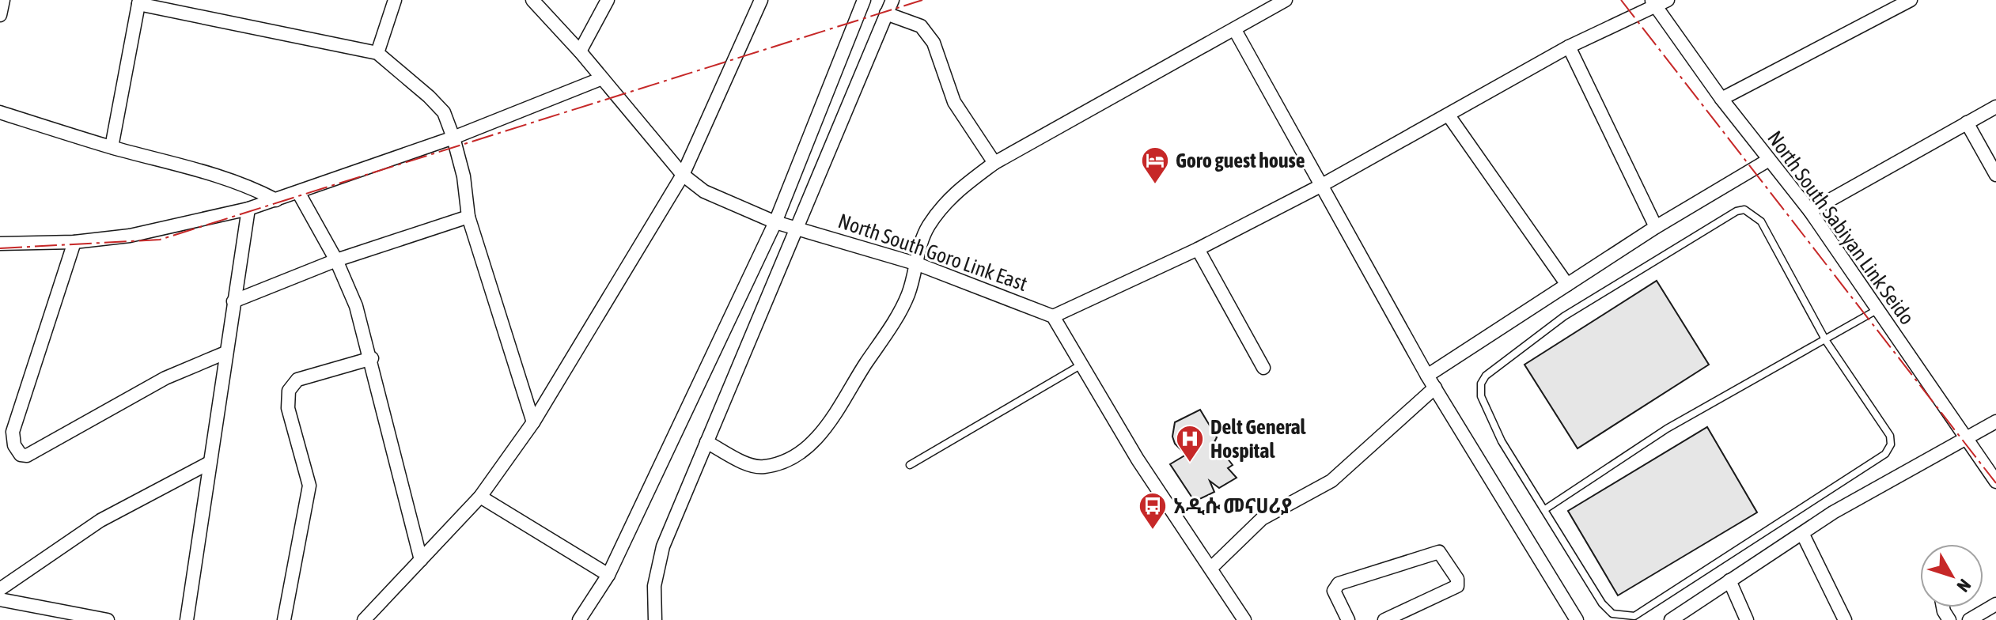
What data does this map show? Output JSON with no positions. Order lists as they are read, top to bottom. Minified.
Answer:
{"streets":{"street":["North South Sabiyan Link Seido","North South Goro Link East"]},"places":{"hotel":["Goro guest house"],"hospital":["Delt General Hospital"],"bus stop":["አዲሱ መናሀሪያ"]},"north":"bottom right"}
